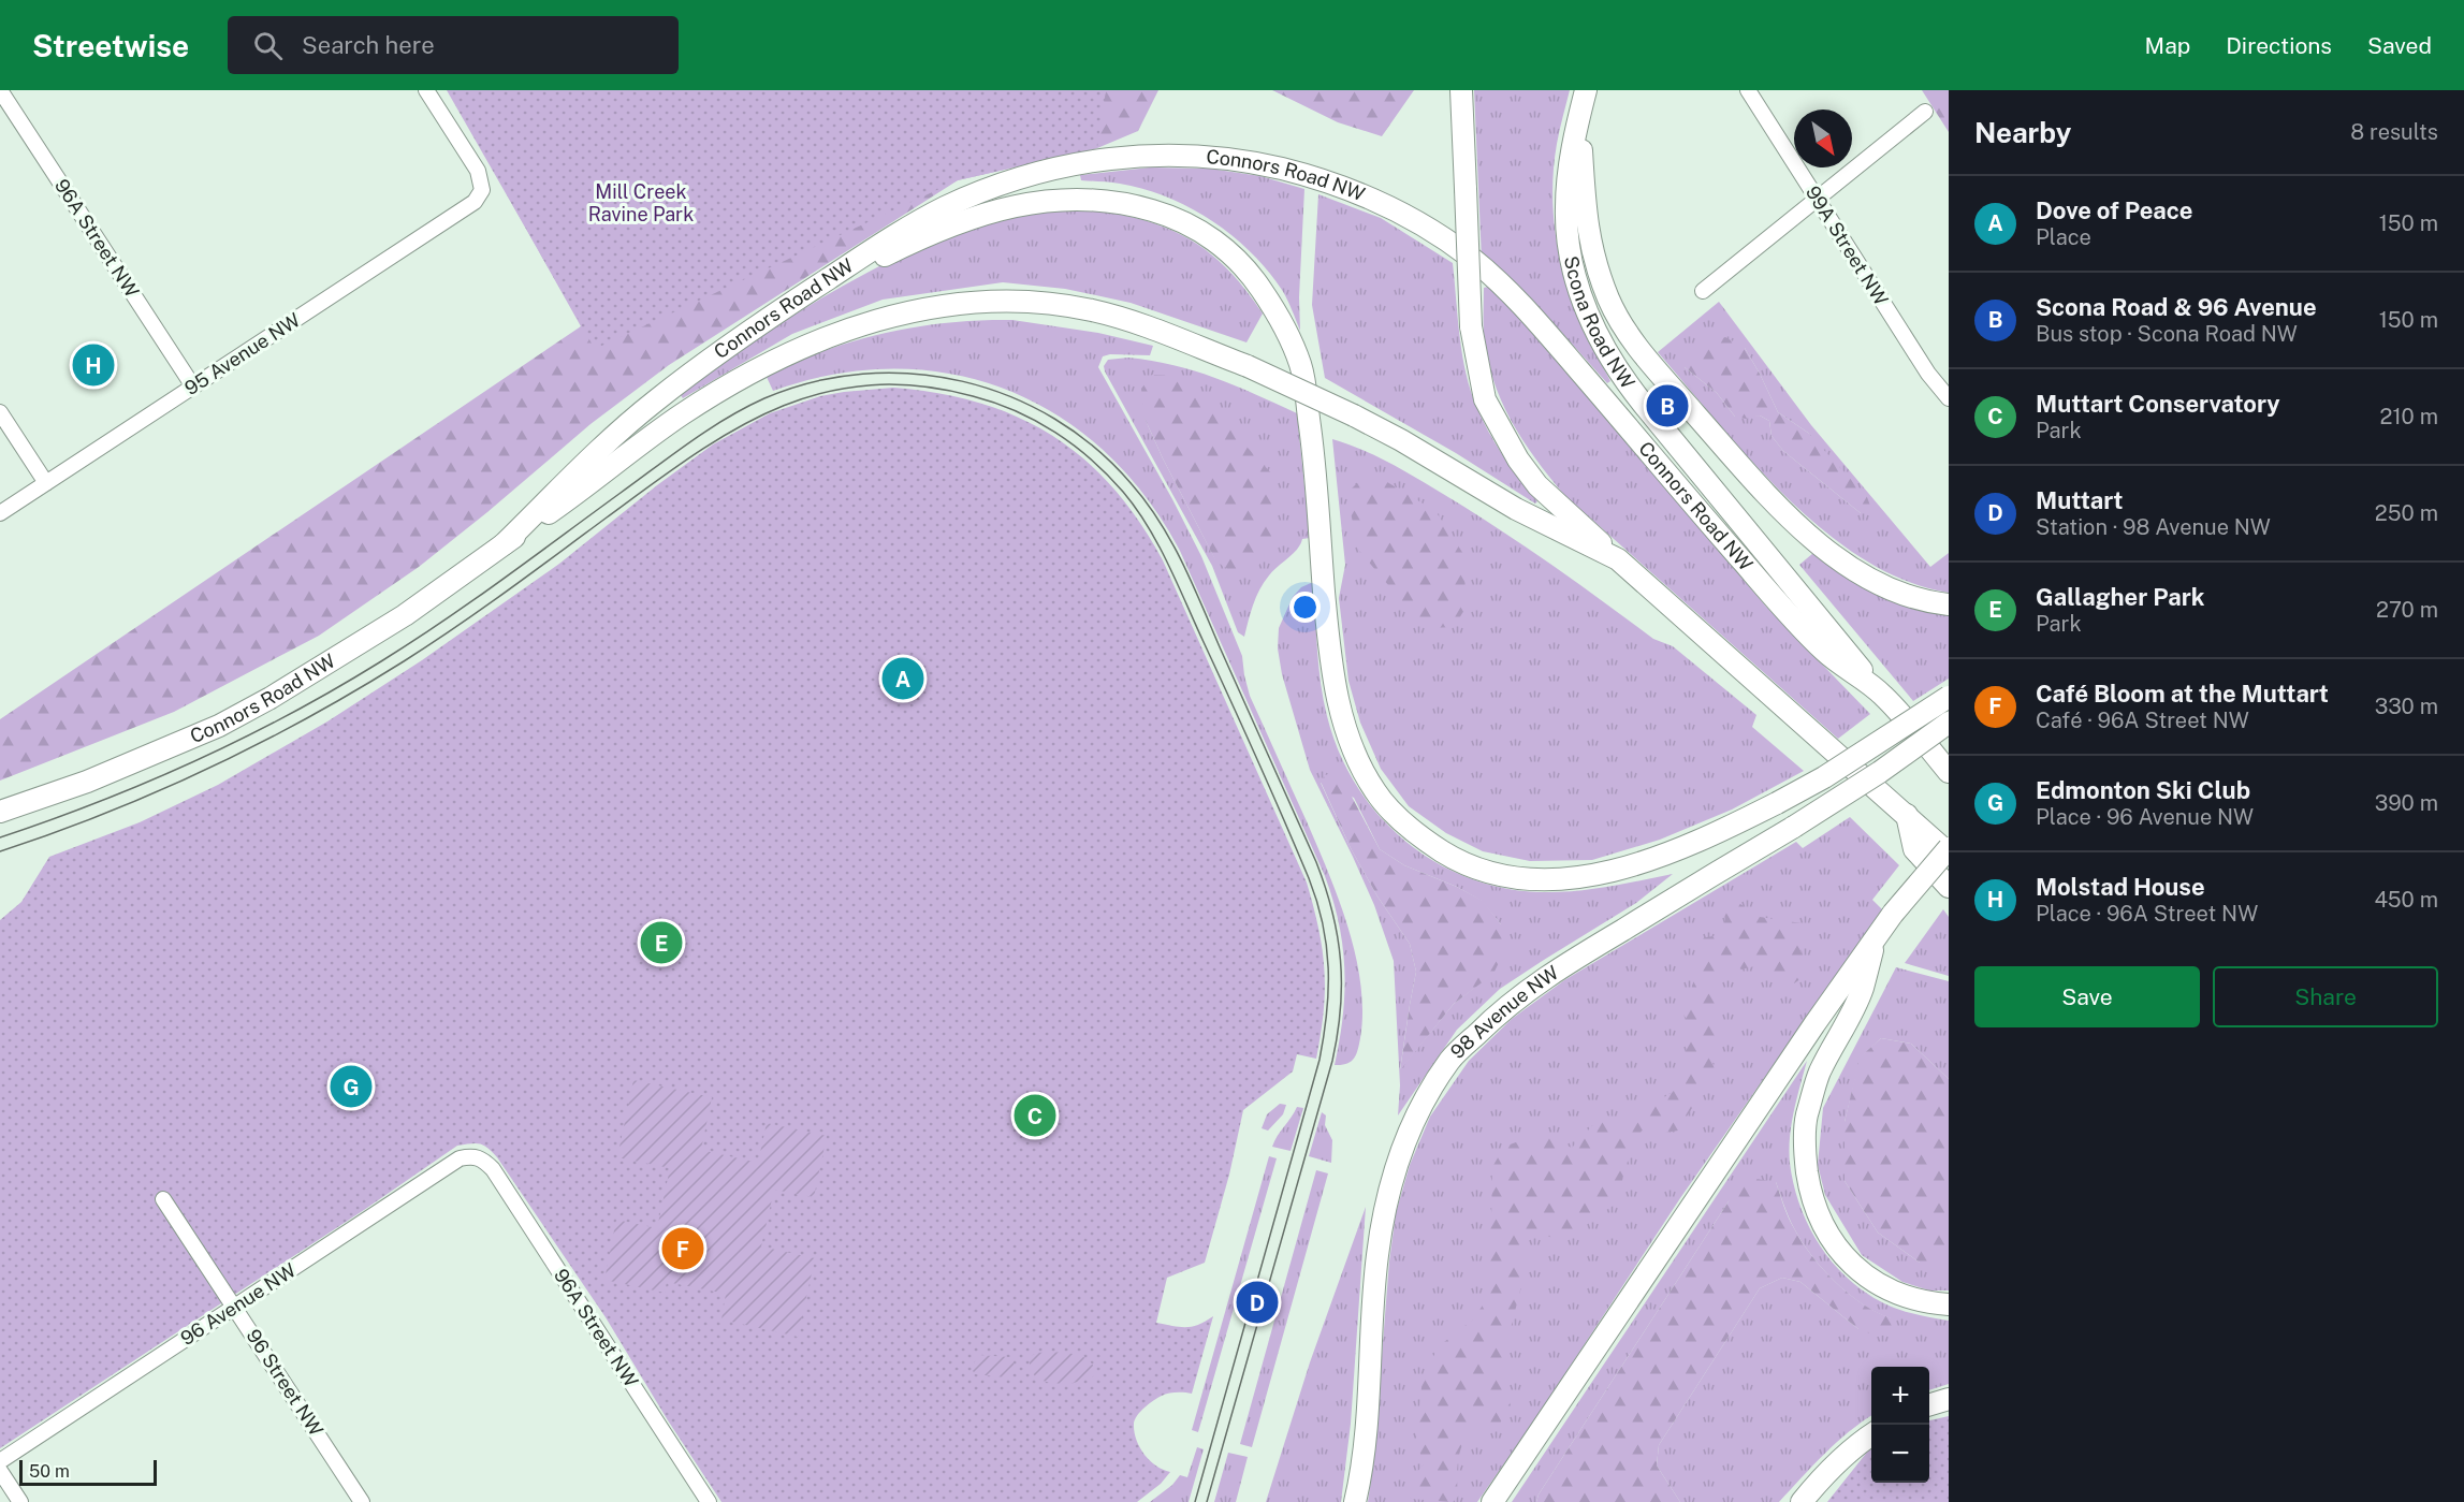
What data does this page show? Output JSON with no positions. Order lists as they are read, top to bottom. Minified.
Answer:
{"streets":{"main road":["Connors Road NW","Scona Road NW","98 Avenue NW"],"street":["96A Street NW","99A Street NW","95 Avenue NW","96 Avenue NW","96 Street NW"]},"crossings":[["Connors Road NW","Scona Road NW"],["96A Street NW","95 Avenue NW"],["96A Street NW","96 Avenue NW"],["96 Avenue NW","96 Street NW"]],"parks":["Mill Creek Ravine Park"],"scale_bar":"50 m","north":"bottom right","page":{"header":"Streetwise","search":"Search here","nav":["Map","Directions","Saved"],"heading":["Nearby","8 results"],"list":[{"mark":"A","name":"Dove of Peace","note":"Place","value":"150 m"},{"mark":"B","name":"Scona Road & 96 Avenue","note":"Bus stop · Scona Road NW","value":"150 m"},{"mark":"C","name":"Muttart Conservatory","note":"Park","value":"210 m"},{"mark":"D","name":"Muttart","note":"Station · 98 Avenue NW","value":"250 m"},{"mark":"E","name":"Gallagher Park","note":"Park","value":"270 m"},{"mark":"F","name":"Café Bloom at the Muttart","note":"Café · 96A Street NW","value":"330 m"},{"mark":"G","name":"Edmonton Ski Club","note":"Place · 96 Avenue NW","value":"390 m"},{"mark":"H","name":"Molstad House","note":"Place · 96A Street NW","value":"450 m"}],"pins":["H","B","A","E","G","C","F","D"],"buttons":["Save","Share"],"map_buttons":["+","−"],"scale":"50 m"}}
